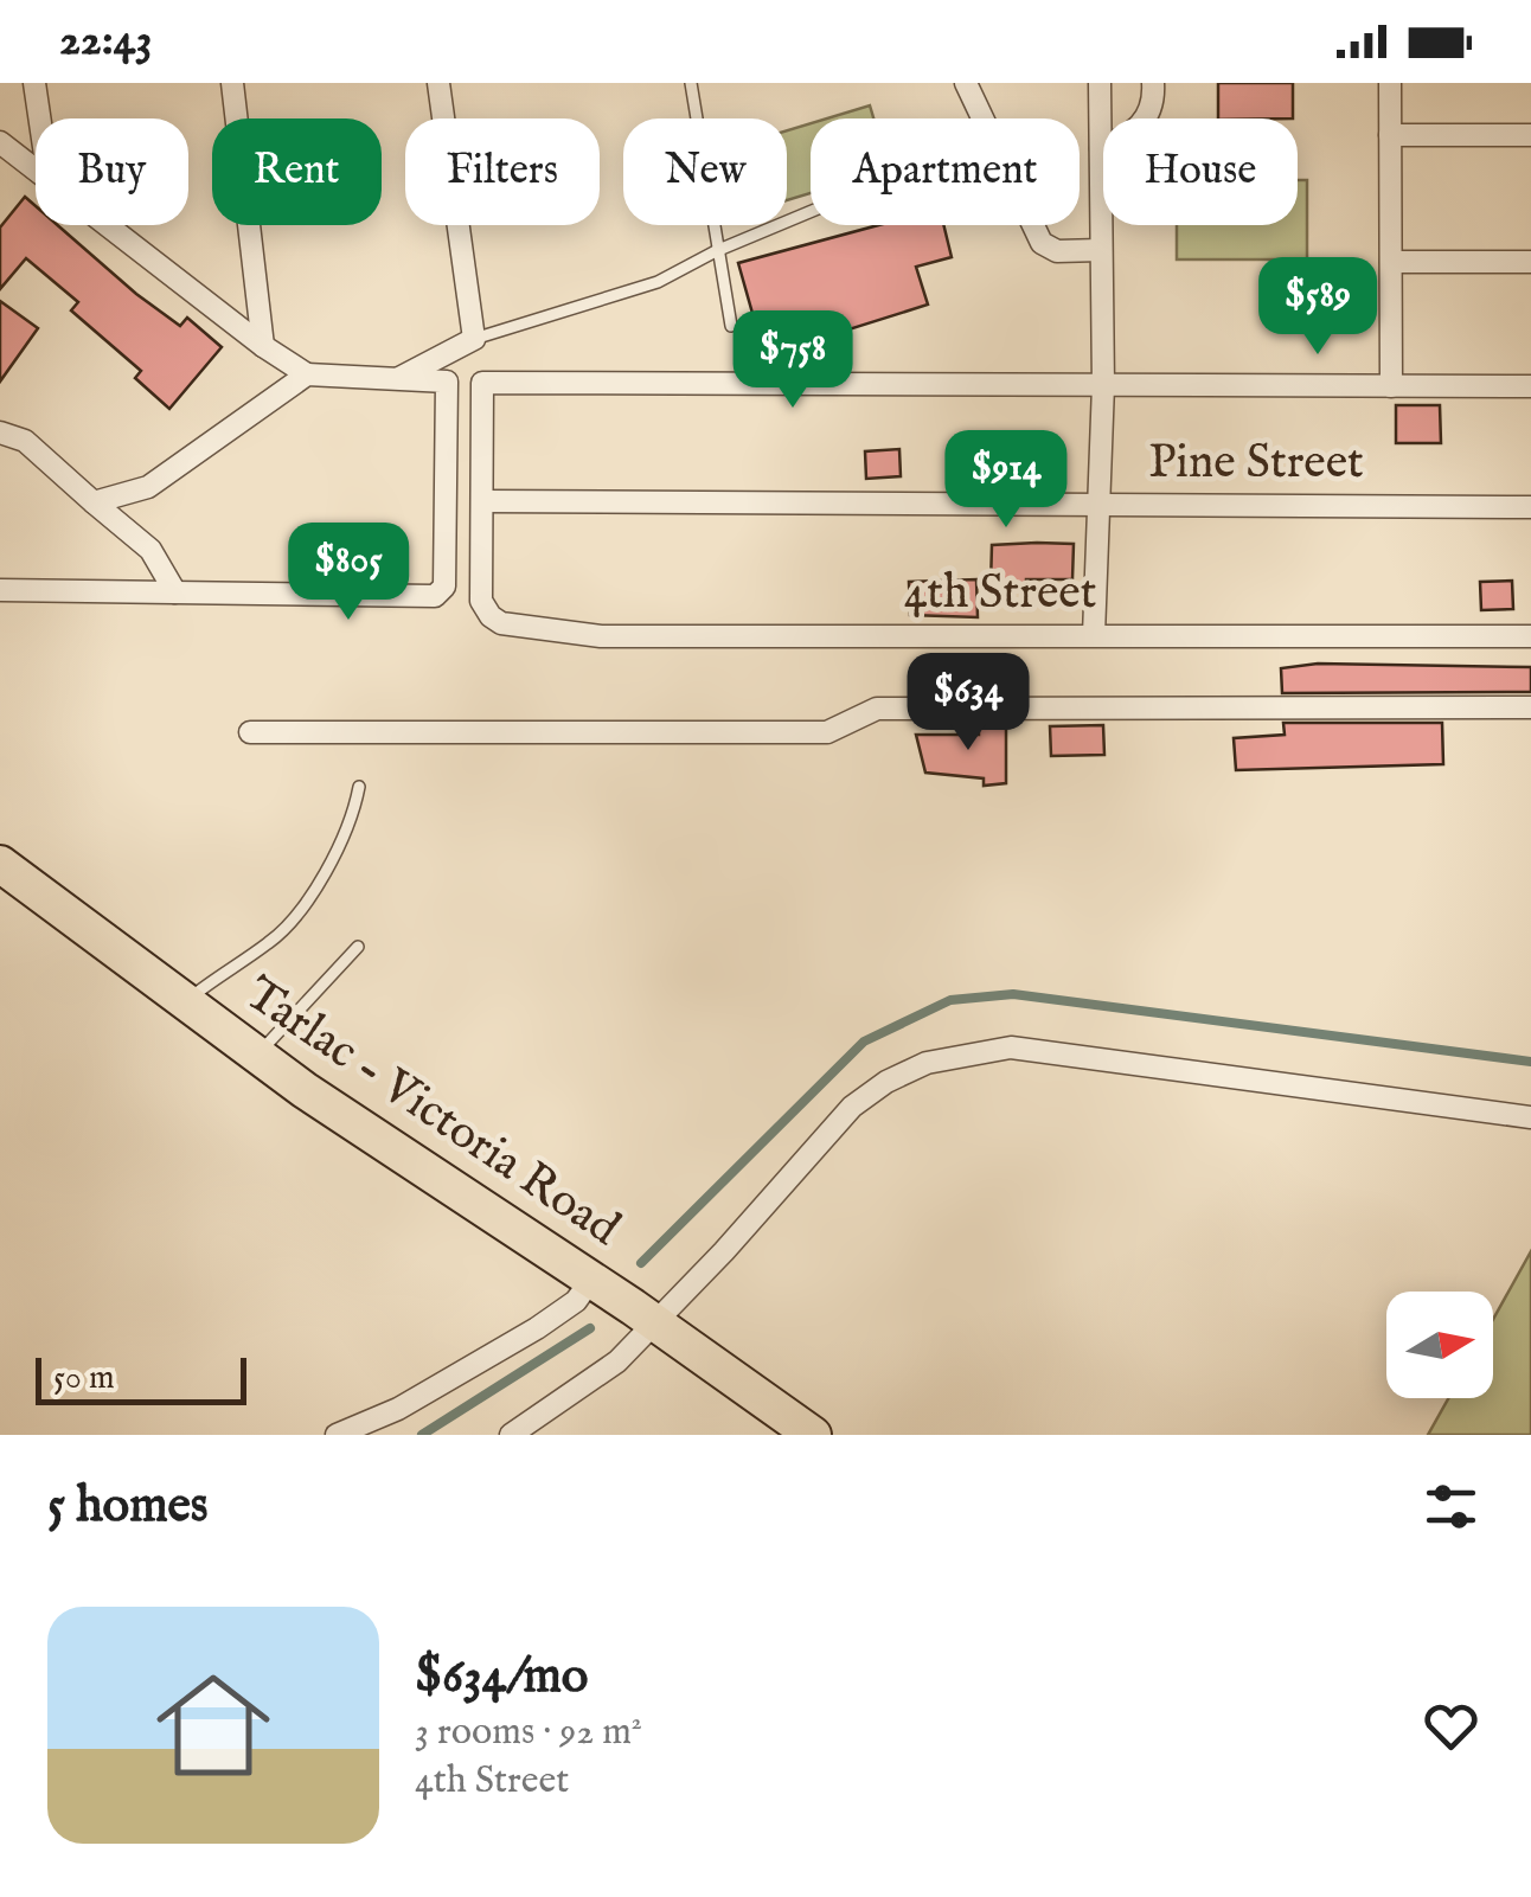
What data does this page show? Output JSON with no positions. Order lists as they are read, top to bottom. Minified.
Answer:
{"streets":{"main road":["Tarlac - Victoria Road"],"street":["Pine Street","4th Street"]},"crossings":[["Pine Street","4th Street"]],"scale_bar":"50 m","north":"right","page":{"status":"22:43","chip":["Buy","Rent","Filters","New","Apartment","House"],"price":["$589","$758","$914","$805","$634"],"scale":"50 m","heading":"5 homes","list":[{"name":"$634/mo","note":"3 rooms · 92 m² · 4th Street"}]}}
